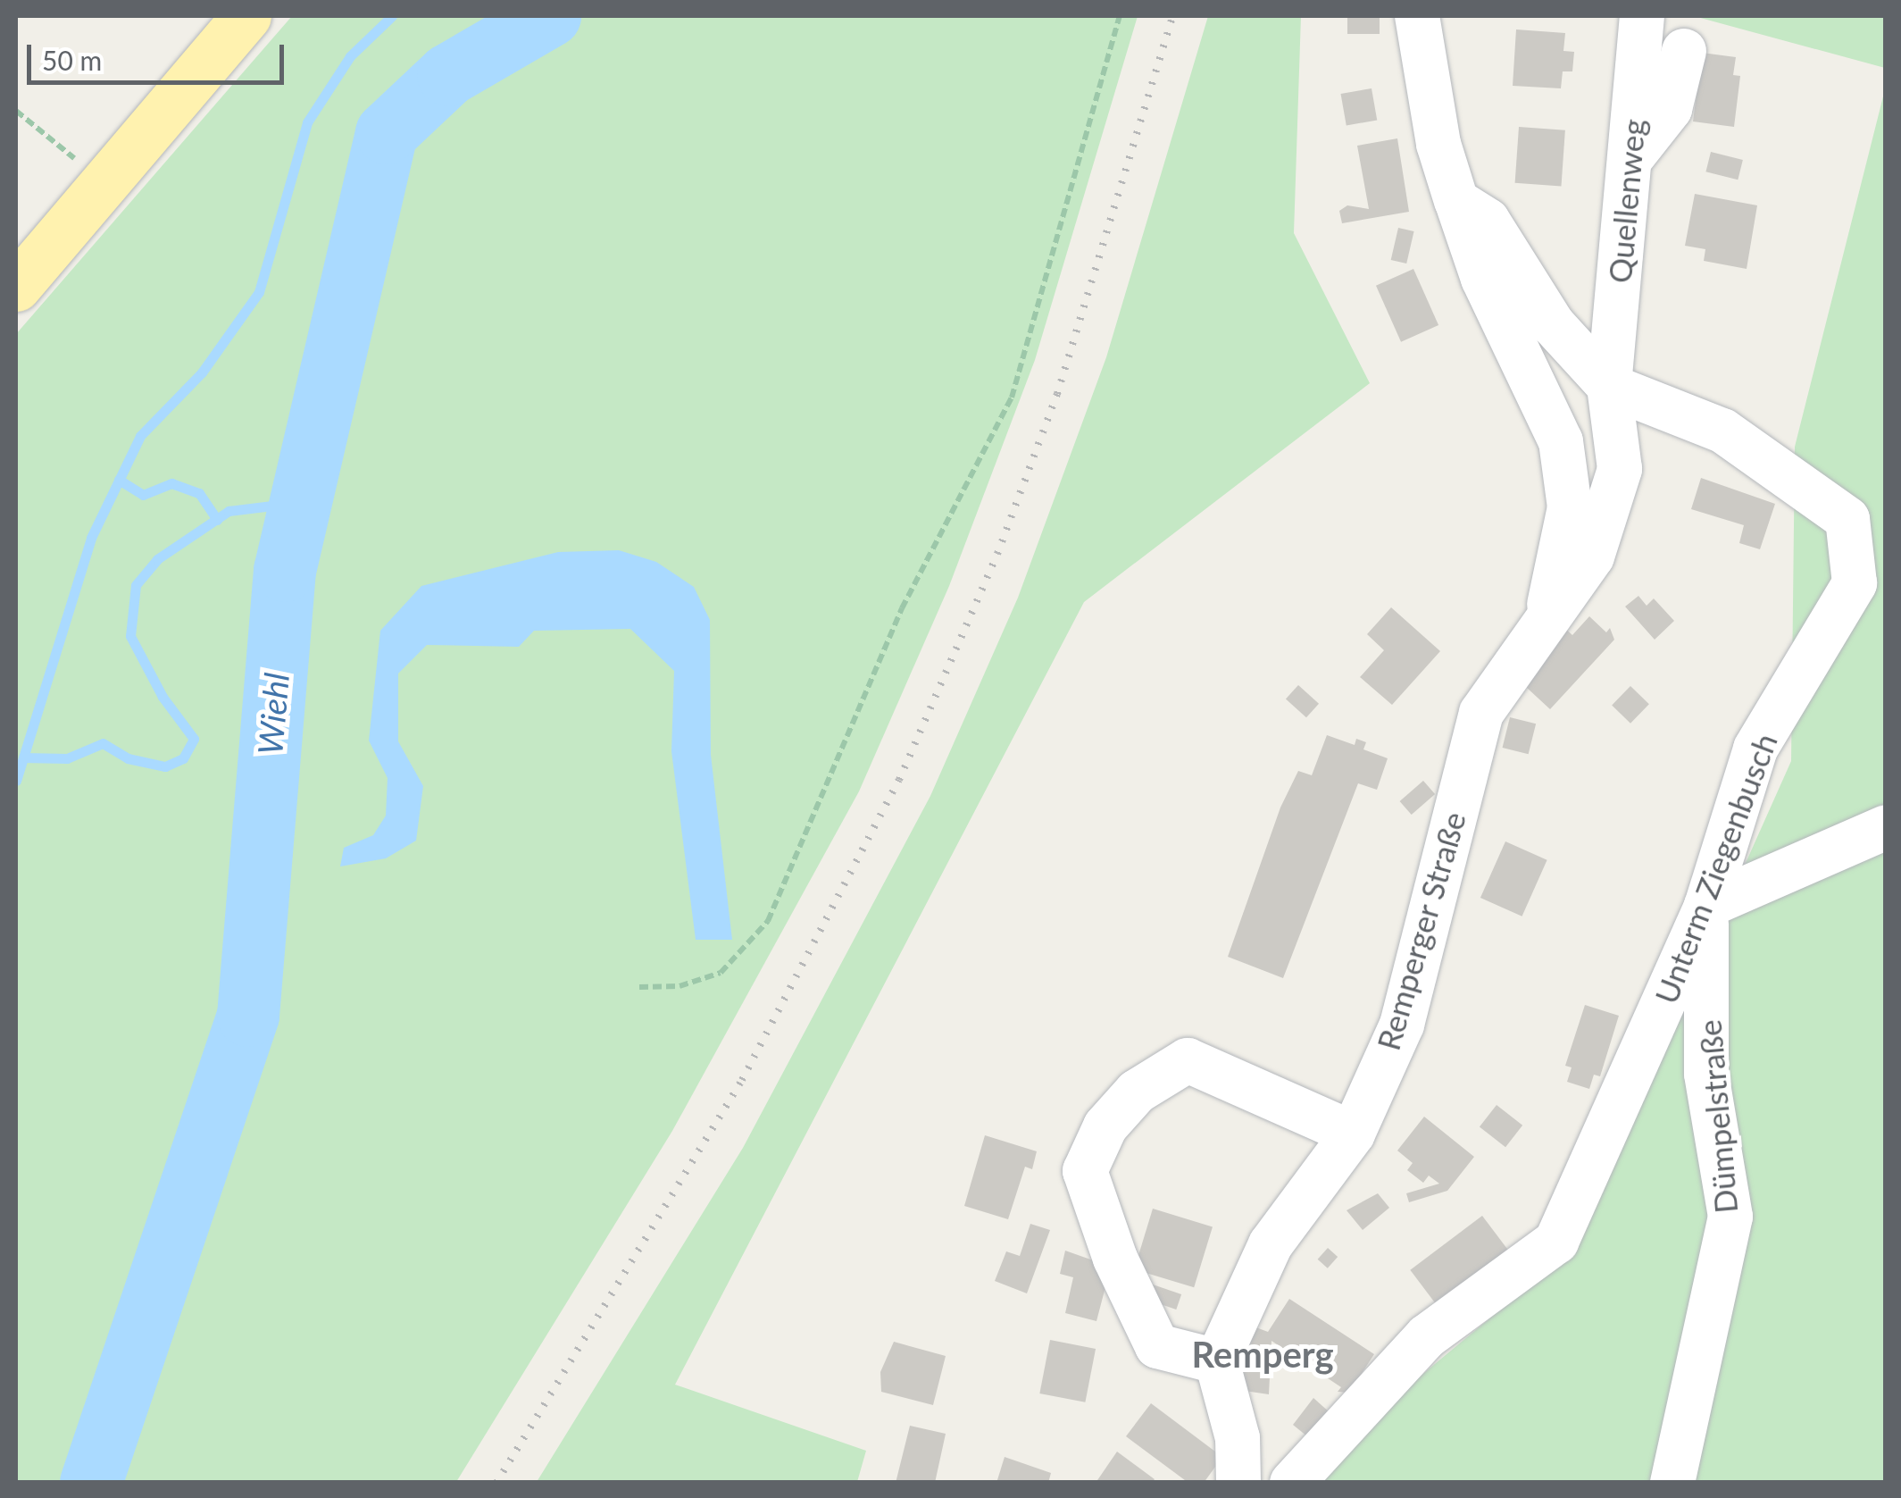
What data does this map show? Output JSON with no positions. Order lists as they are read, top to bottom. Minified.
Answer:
{"streets":{"street":["Quellenweg","Unterm Ziegenbusch","Remperger Straße","Dümpelstraße"]},"crossings":[["Quellenweg","Unterm Ziegenbusch"],["Quellenweg","Remperger Straße"],["Unterm Ziegenbusch","Remperger Straße"],["Unterm Ziegenbusch","Dümpelstraße"]],"districts":["Remperg"],"water":["Wiehl"],"scale_bar":"50 m"}
